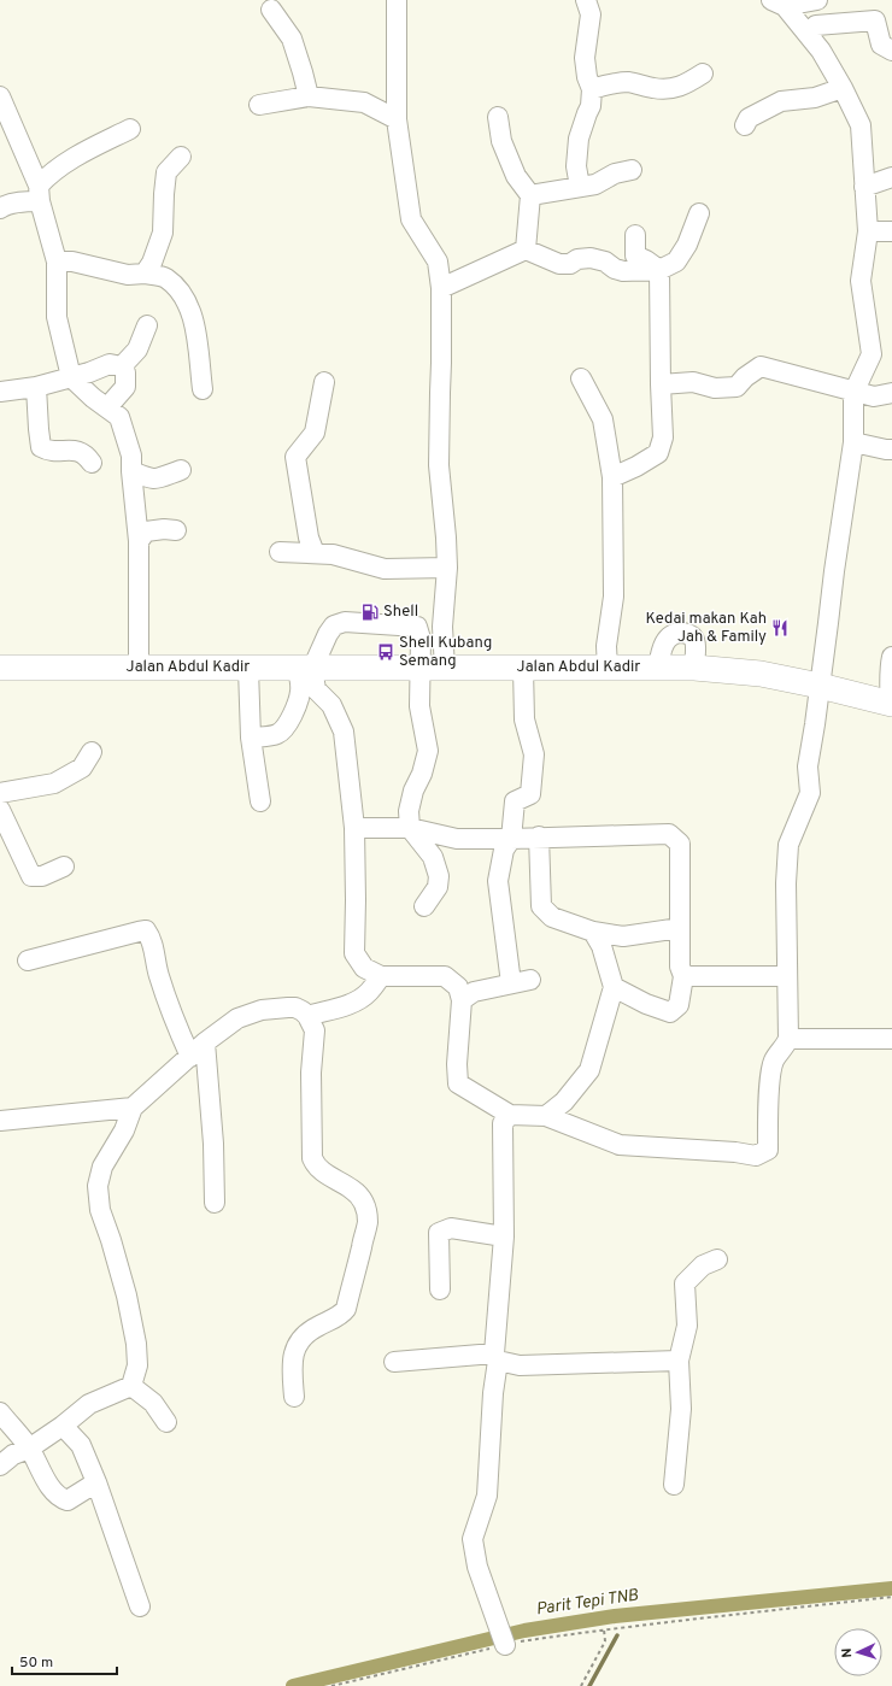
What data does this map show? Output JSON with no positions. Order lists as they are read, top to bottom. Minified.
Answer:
{"streets":{"main road":["Jalan Abdul Kadir"]},"water":["Parit Tepi TNB"],"places":{"fuel station":["Shell"],"restaurant":["Kedai makan Kah Jah & Family"],"bus stop":["Shell Kubang Semang"]},"scale_bar":"50 m","north":"left"}
